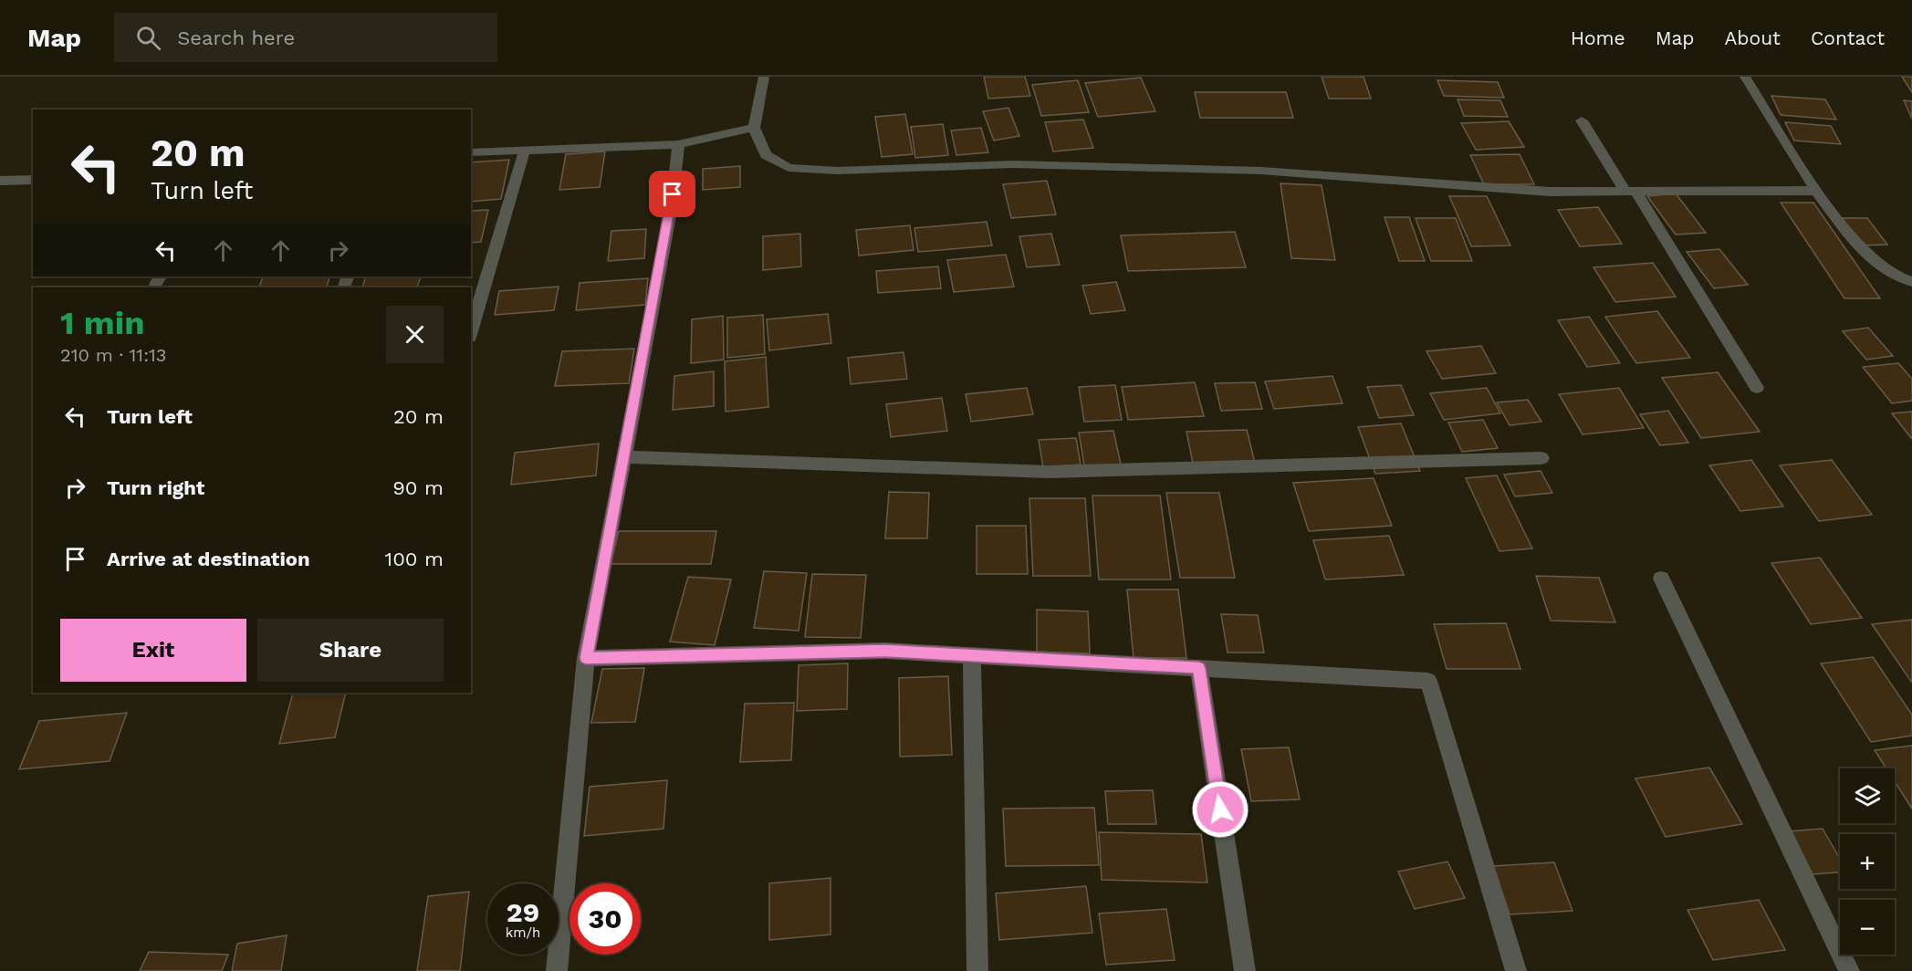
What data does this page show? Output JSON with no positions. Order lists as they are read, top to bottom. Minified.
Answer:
{"page":{"header":"Map","search":"Search here","nav":["Home","Map","About","Contact"],"turn":["20 m","Turn left"],"heading":["1 min","210 m · 11:13"],"list":[{"name":"Turn left","value":"20 m"},{"name":"Turn right","value":"90 m"},{"name":"Arrive at destination","value":"100 m"}],"buttons":["Exit","Share"],"map_buttons":["+","−"],"speed":"29 km/h","limit":"30"}}
